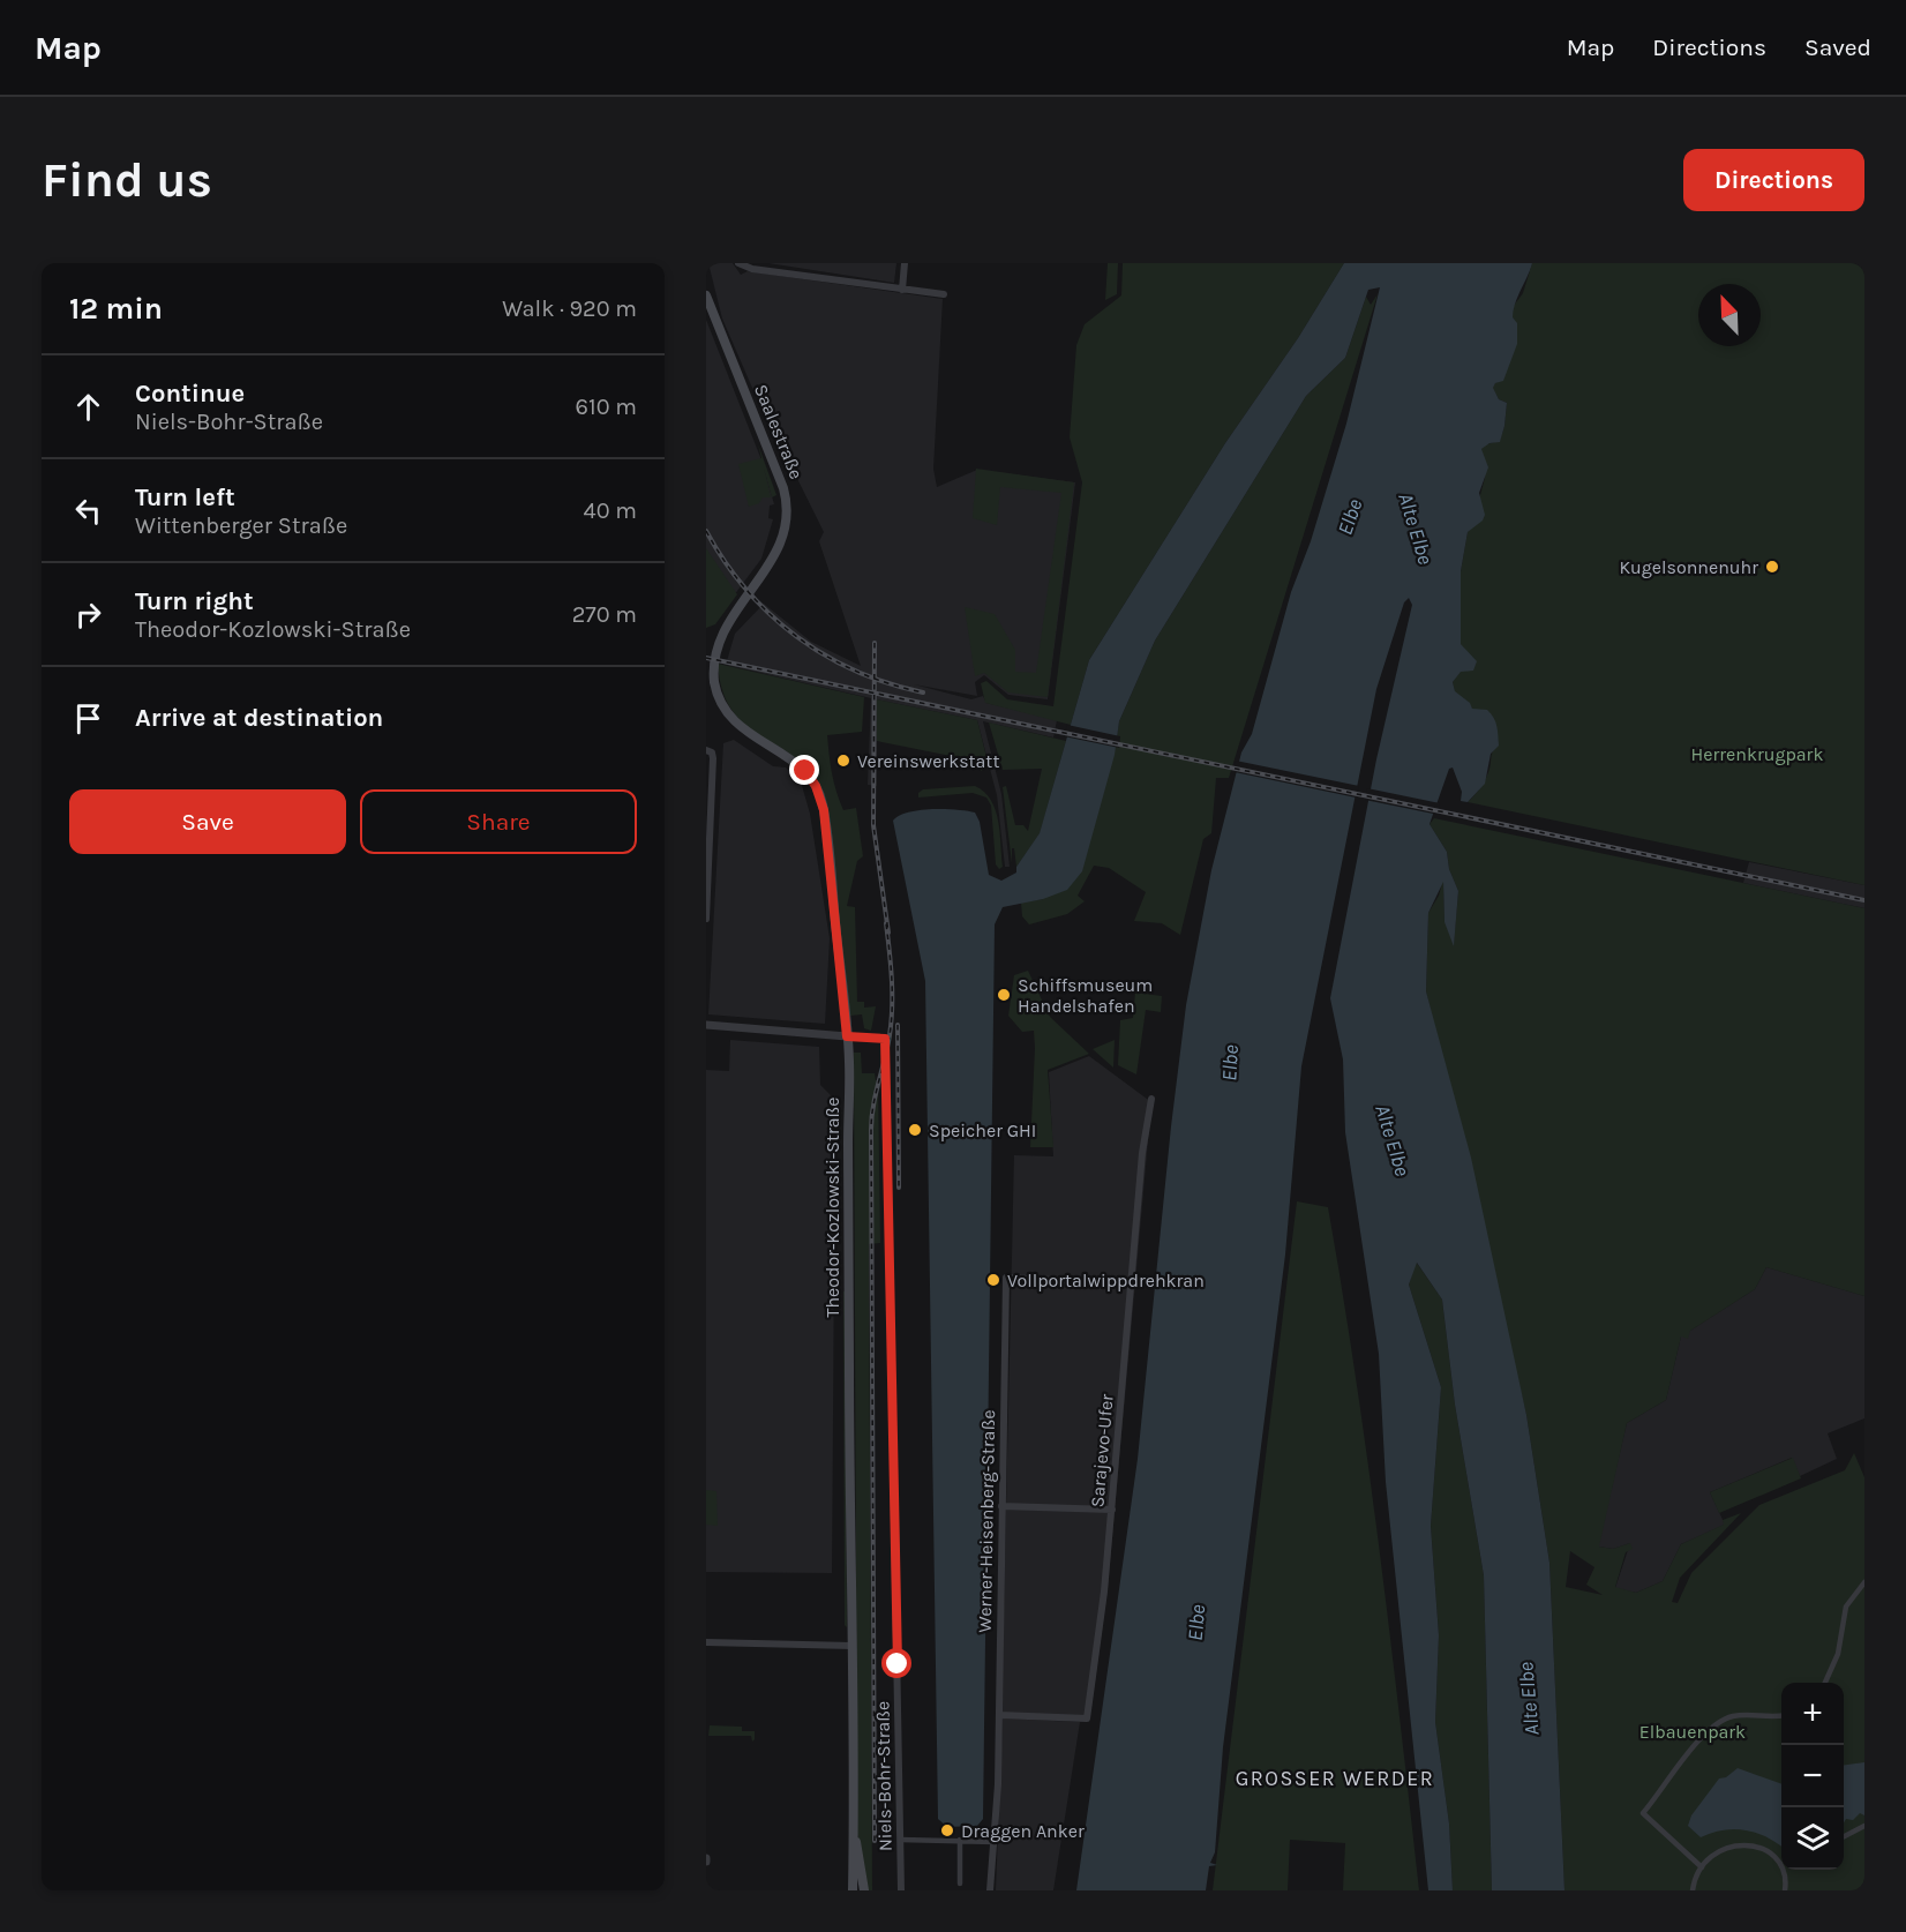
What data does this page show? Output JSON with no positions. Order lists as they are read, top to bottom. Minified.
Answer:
{"streets":{"main road":["Saalestraße","Theodor-Kozlowski-Straße"],"street":["Sarajevo-Ufer","Werner-Heisenberg-Straße","Niels-Bohr-Straße"]},"crossings":[["Saalestraße","Theodor-Kozlowski-Straße"],["Theodor-Kozlowski-Straße","Niels-Bohr-Straße"],["Sarajevo-Ufer","Werner-Heisenberg-Straße"]],"districts":["GROSSER WERDER"],"water":["Elbe","Alte Elbe"],"parks":["Herrenkrugpark","Elbauenpark"],"places":["Kugelsonnenuhr","Vereinswerkstatt","Schiffsmuseum Handelshafen","Speicher GHI","Vollportalwippdrehkran","Draggen Anker"],"north":"top left","page":{"header":"Map","nav":["Map","Directions","Saved"],"buttons":["Directions",["Save","Share"]],"title":"Find us","heading":["12 min","Walk · 920 m"],"list":[["Continue","Niels-Bohr-Straße","610 m"],["Turn left","Wittenberger Straße","40 m"],["Turn right","Theodor-Kozlowski-Straße","270 m"],"Arrive at destination"],"map_buttons":["+","−"]}}
